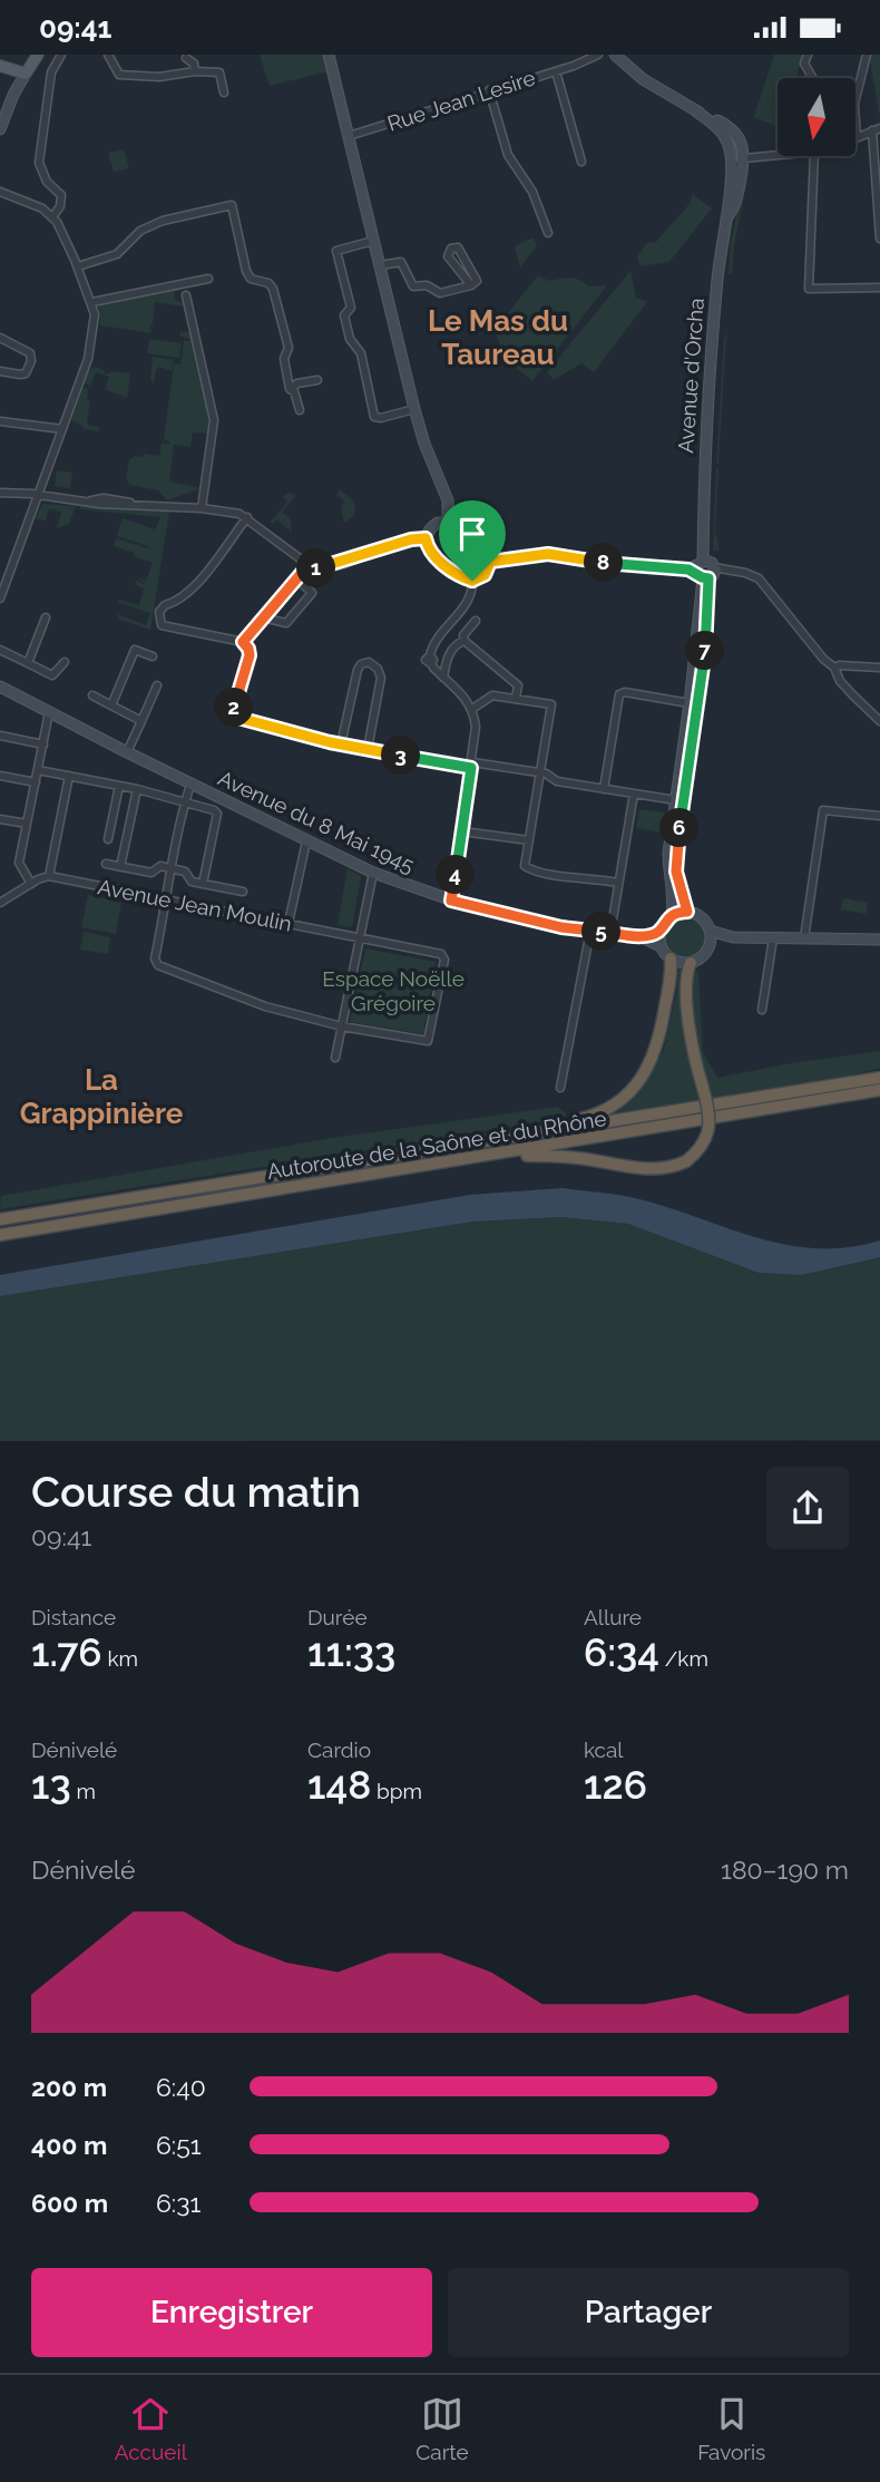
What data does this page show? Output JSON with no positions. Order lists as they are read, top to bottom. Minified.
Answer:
{"streets":{"highway":["Autoroute de la Saône et du Rhône"],"street":["Rue Jean Lesire","Avenue d'Orcha","Avenue du 8 Mai 1945","Avenue Jean Moulin"]},"crossings":[["Avenue d'Orcha","Avenue du 8 Mai 1945"]],"districts":["Le Mas du Taureau","La Grappinière"],"parks":["Espace Noëlle Grégoire"],"north":"bottom","page":{"status":"09:41","pins":["8","1","7","2","3","6","4","5"],"heading":["Course du matin","09:41"],"stats":[["Distance","1.76 km"],["Durée","11:33"],["Allure","6:34 /km"],["Dénivelé","13 m"],["Cardio","148 bpm"],["kcal","126"]],"chart":["Dénivelé","180–190 m"],"list":[{"name":"200 m","note":"6:40"},{"name":"400 m","note":"6:51"},{"name":"600 m","note":"6:31"}],"buttons":["Enregistrer","Partager"],"tabs":["Accueil","Carte","Favoris"]}}
